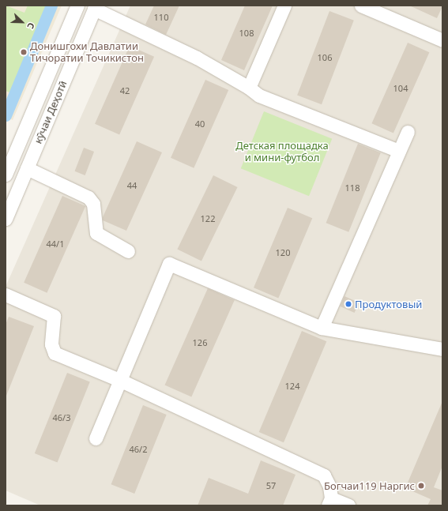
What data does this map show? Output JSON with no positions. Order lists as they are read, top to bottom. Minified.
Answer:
{"streets":{"street":["кӯчаи Деҳотӣ"]},"parks":["Детская площадка и мини-футбол"],"places":["Донишгохи Давлатии Тичоратии Точикистон","Продуктовый","Богчаи119 Наргис"],"house_numbers":["110","108","106","104","42","40","44","118","122","44/1","120","126","124","46/3","46/2","57"],"north":"bottom right"}
